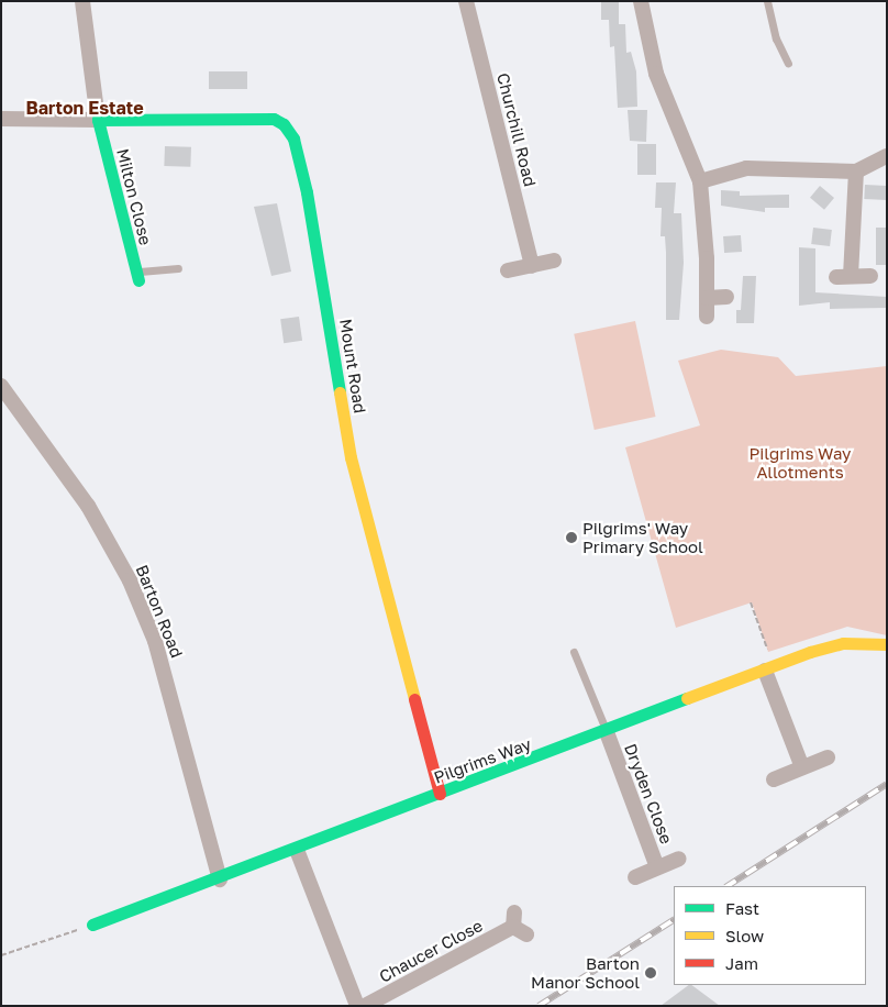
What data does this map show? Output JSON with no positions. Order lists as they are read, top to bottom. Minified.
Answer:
{"streets":{"street":["Churchill Road","Milton Close","Mount Road","Barton Road","Pilgrims Way","Dryden Close","Chaucer Close"]},"crossings":[["Milton Close","Mount Road"],["Mount Road","Pilgrims Way"],["Barton Road","Pilgrims Way"],["Pilgrims Way","Dryden Close"]],"districts":["Barton Estate"],"parks":["Pilgrims Way Allotments"],"places":["Pilgrims' Way Primary School","Barton Manor School"],"legend":["Fast","Slow","Jam"]}
